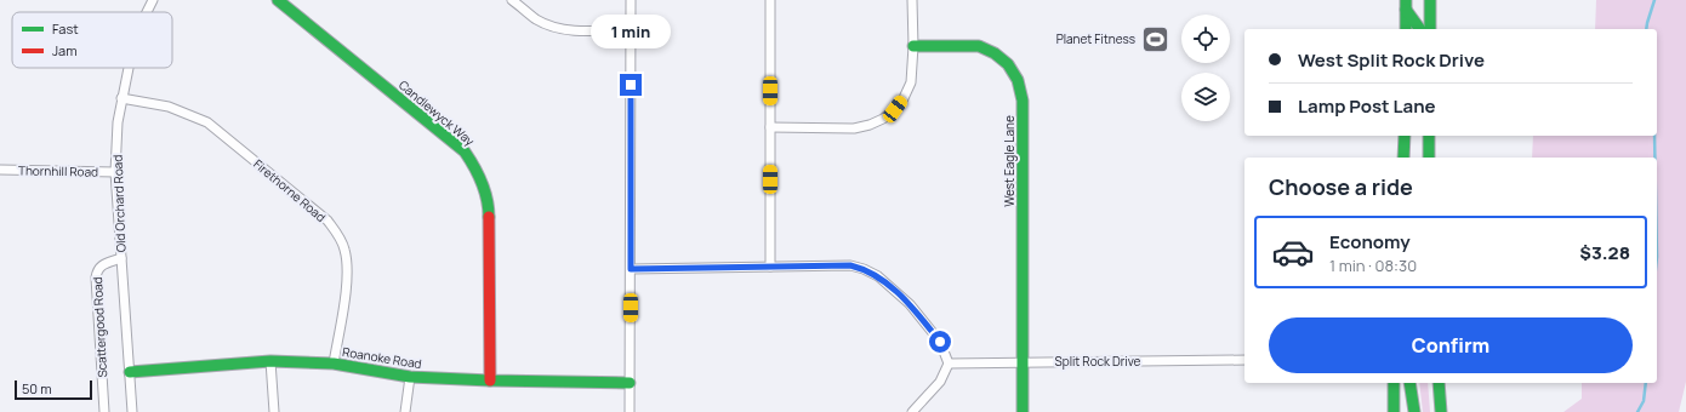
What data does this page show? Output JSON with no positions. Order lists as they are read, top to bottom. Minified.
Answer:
{"streets":{"main road":["Candlewyck Way","West Eagle Lane","Roanoke Road"],"street":["Thornhill Road","Firethorne Road","Old Orchard Road","Scattergood Road","Split Rock Drive"]},"crossings":[["Candlewyck Way","Roanoke Road"],["West Eagle Lane","Split Rock Drive"],["Thornhill Road","Old Orchard Road"],["Firethorne Road","Old Orchard Road"],["Firethorne Road","Roanoke Road"],["Old Orchard Road","Scattergood Road"],["Old Orchard Road","Roanoke Road"]],"places":{"sports":["Planet Fitness"]},"legend":["Fast","Jam"],"scale_bar":"50 m","page":{"bubble":"1 min","banner":["West Split Rock Drive","Lamp Post Lane"],"heading":"Choose a ride","list":[{"name":"Economy","note":"1 min · 08:30","value":"$3.28"}],"buttons":"Confirm","scale":"50 m"}}
